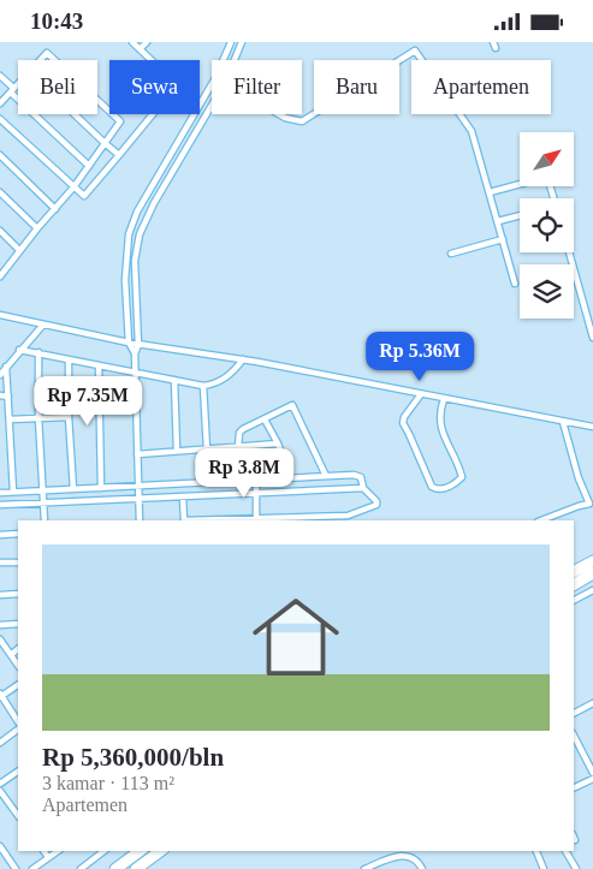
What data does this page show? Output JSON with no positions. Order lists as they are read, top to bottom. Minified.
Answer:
{"north":"top right","page":{"status":"10:43","chip":["Beli","Sewa","Filter","Baru","Apartemen"],"price":["Rp 5.36M","Rp 7.35M","Rp 3.8M"],"list":[{"name":"Rp 5,360,000/bln","note":"3 kamar · 113 m² · Apartemen"}]}}
